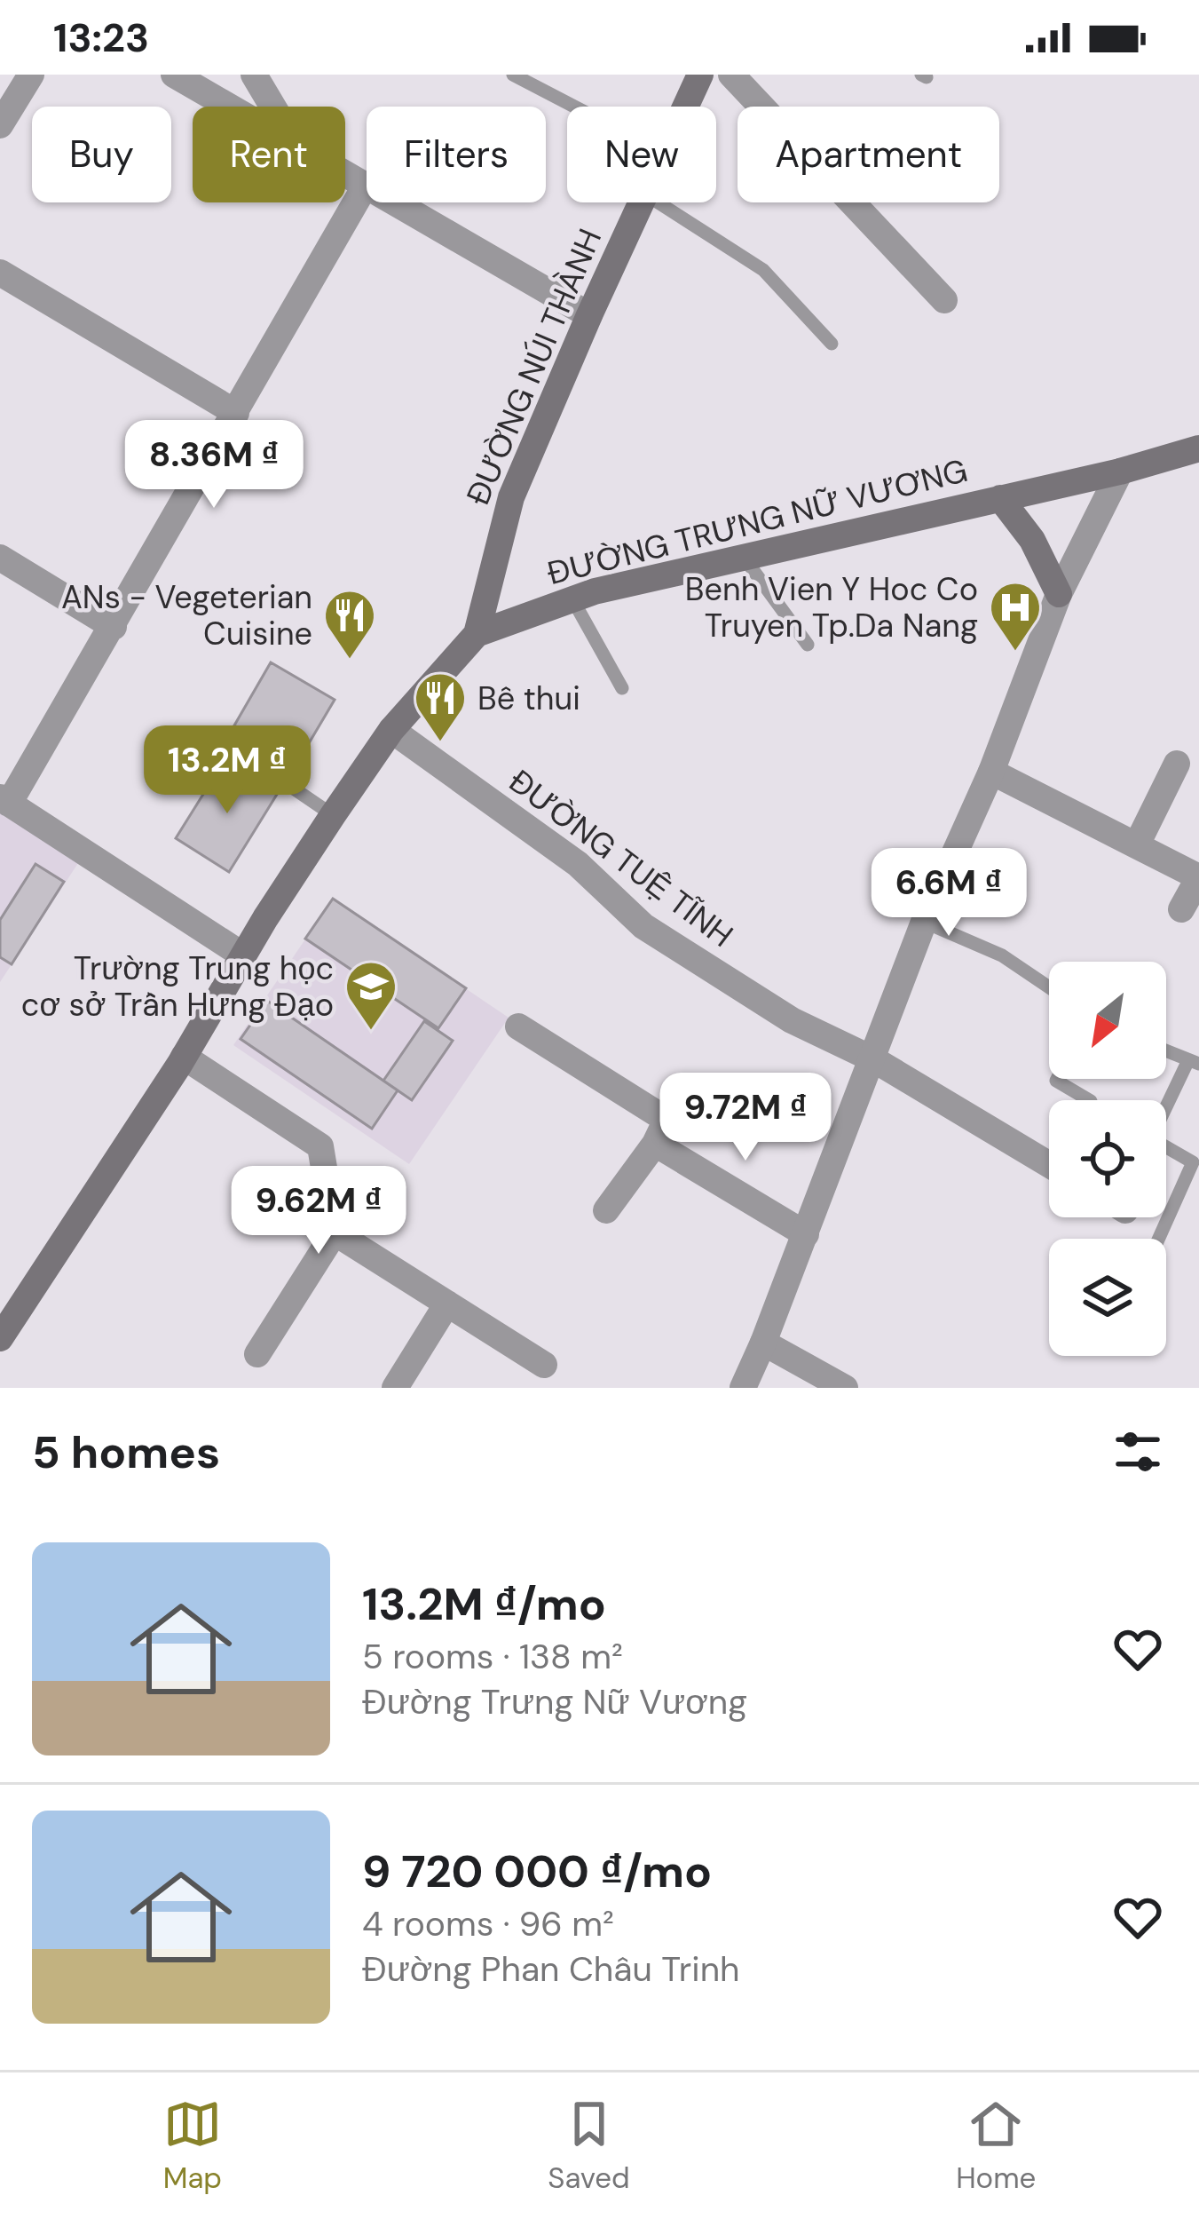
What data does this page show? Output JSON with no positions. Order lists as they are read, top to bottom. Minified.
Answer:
{"streets":{"main road":["ĐƯỜNG NÚI THÀNH","ĐƯỜNG TRƯNG NỮ VƯƠNG"],"street":["ĐƯỜNG TUỆ TĨNH"]},"crossings":[["ĐƯỜNG NÚI THÀNH","ĐƯỜNG TRƯNG NỮ VƯƠNG"],["ĐƯỜNG TRƯNG NỮ VƯƠNG","ĐƯỜNG TUỆ TĨNH"]],"places":{"hospital":["Benh Vien Y Hoc Co Truyen Tp.Da Nang"],"restaurant":["ANs - Vegeterian Cuisine","Bê thui"],"school or university":["Trường Trung học cơ sở Trần Hưng Đạo"]},"north":"bottom left","page":{"status":"13:23","chip":["Buy","Rent","Filters","New","Apartment"],"price":["8.36M ₫","13.2M ₫","6.6M ₫","9.72M ₫","9.62M ₫"],"heading":"5 homes","list":[{"name":"13.2M ₫/mo","note":"5 rooms · 138 m² · Đường Trưng Nữ Vương"},{"name":"9 720 000 ₫/mo","note":"4 rooms · 96 m² · Đường Phan Châu Trinh"}],"tabs":["Map","Saved","Home"]}}
